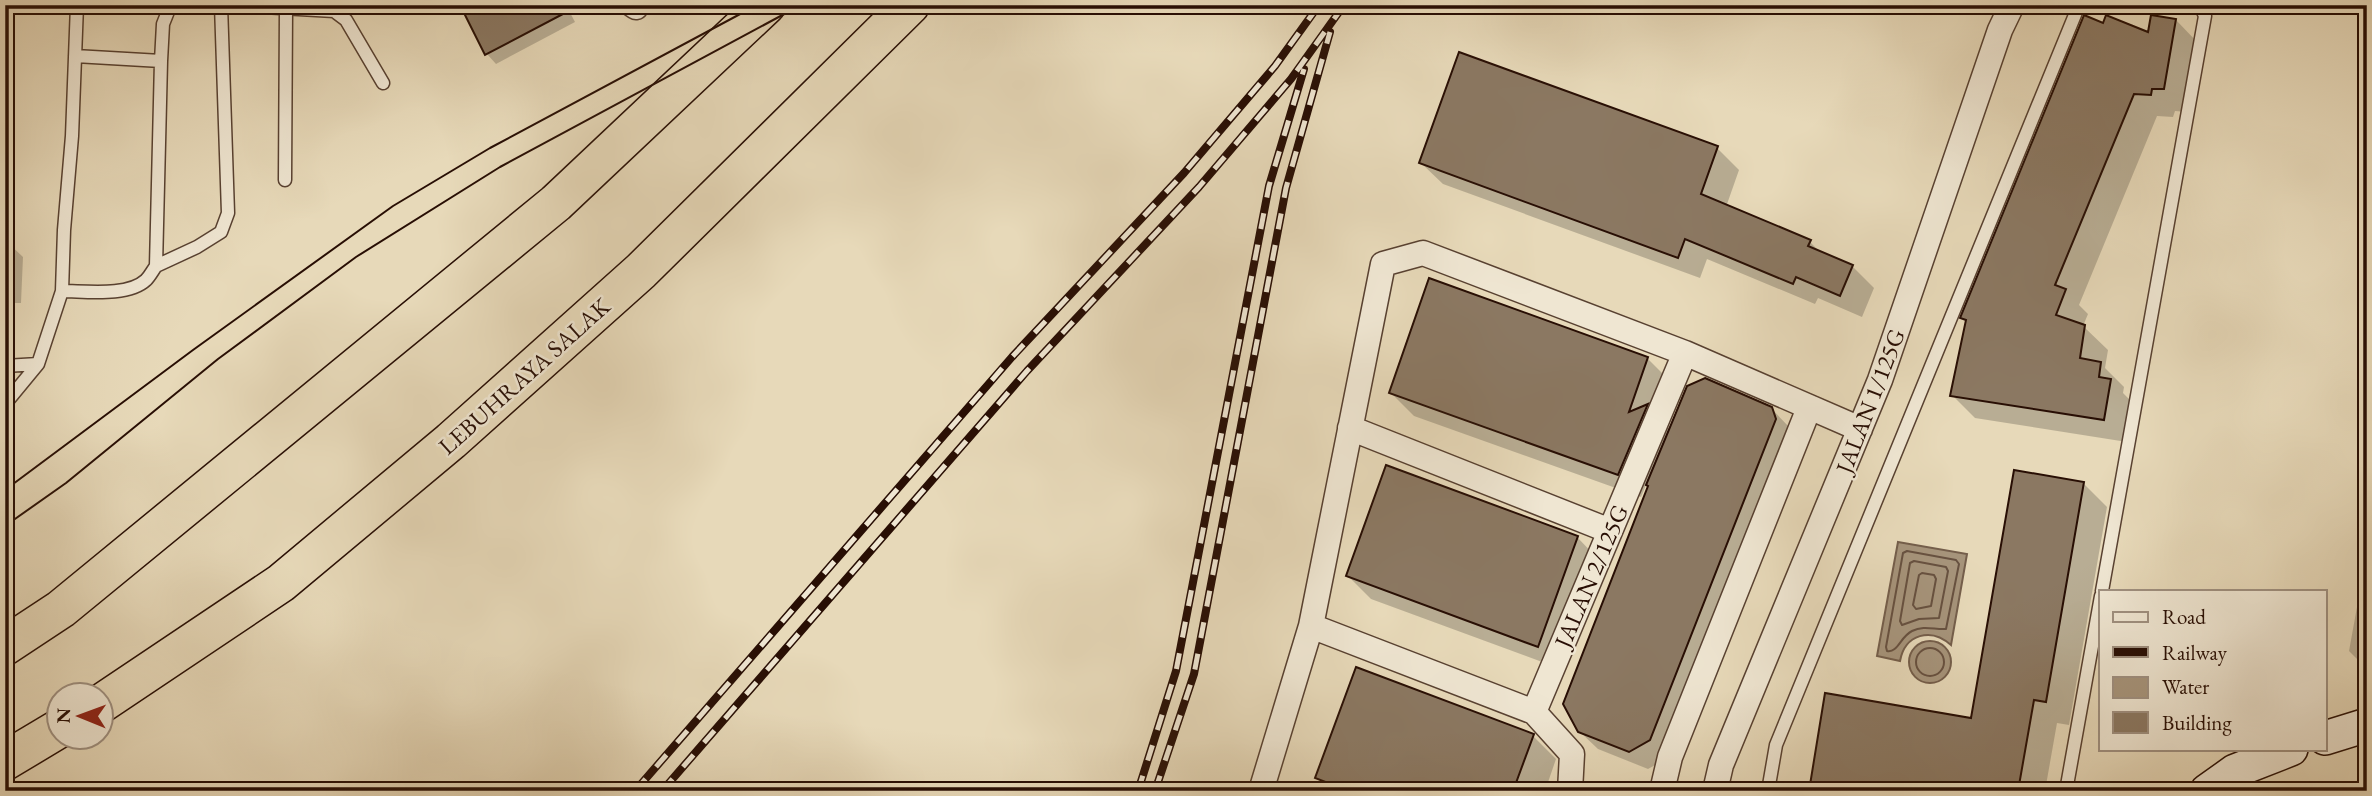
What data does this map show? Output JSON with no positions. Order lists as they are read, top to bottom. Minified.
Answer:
{"streets":{"highway":["LEBUHRAYA SALAK"],"street":["JALAN 1/125G","JALAN 2/125G"]},"legend":["Road","Railway","Water","Building"],"north":"left"}
